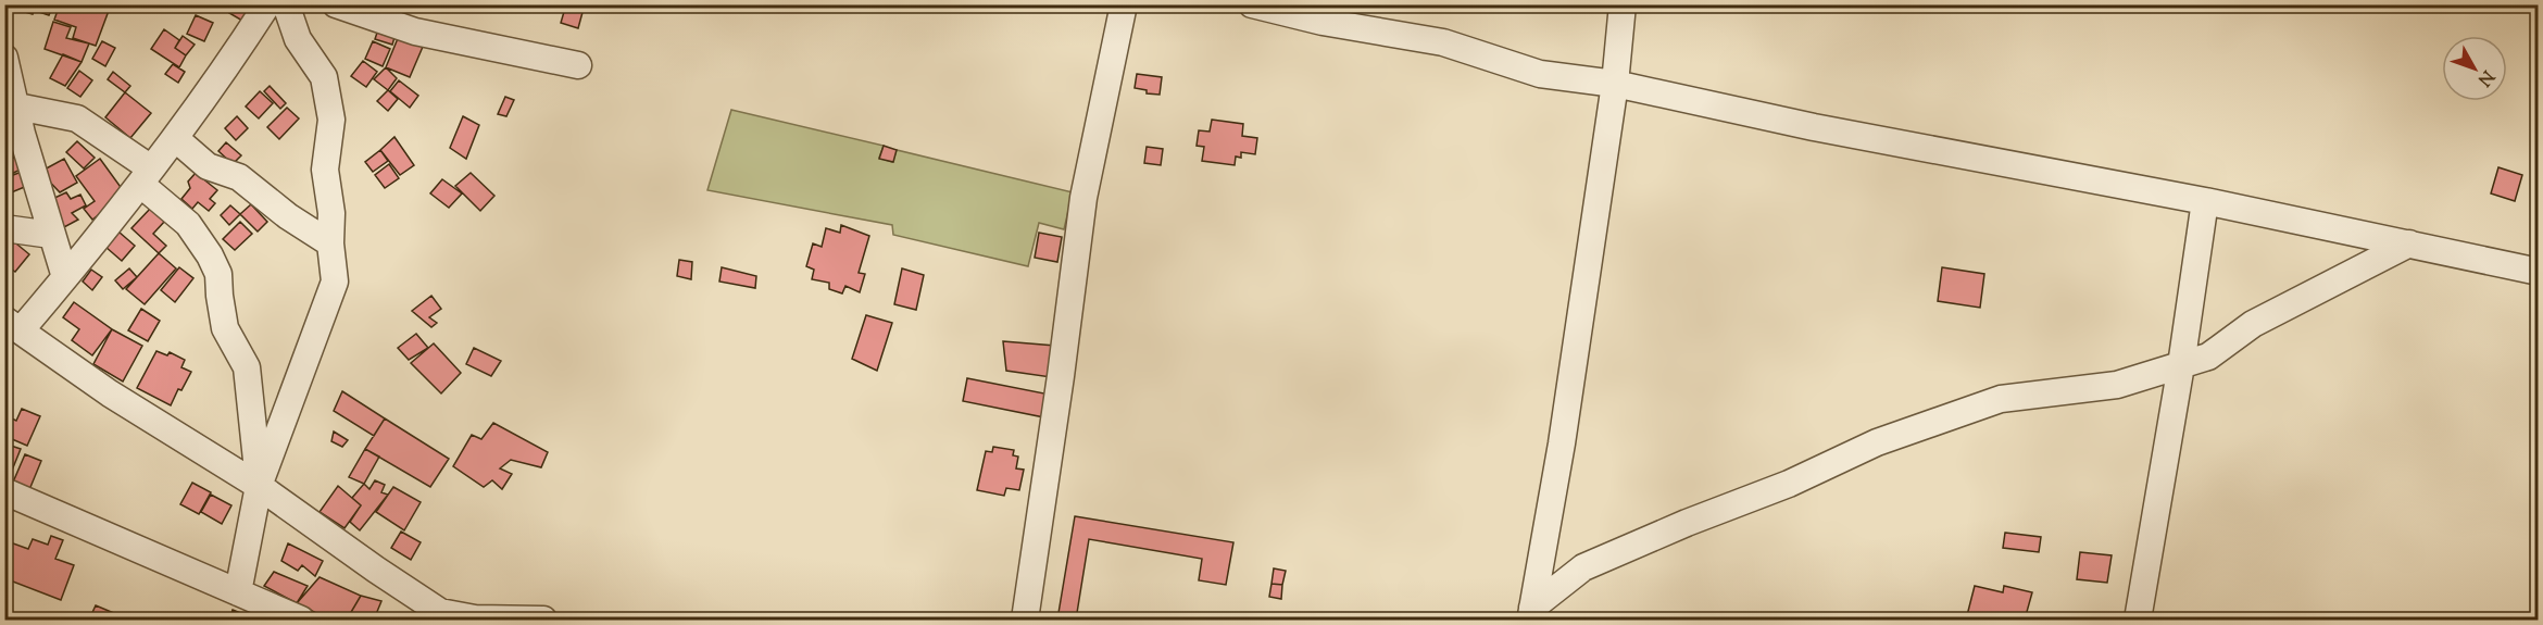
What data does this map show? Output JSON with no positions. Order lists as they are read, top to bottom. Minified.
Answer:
{"north":"bottom right"}
